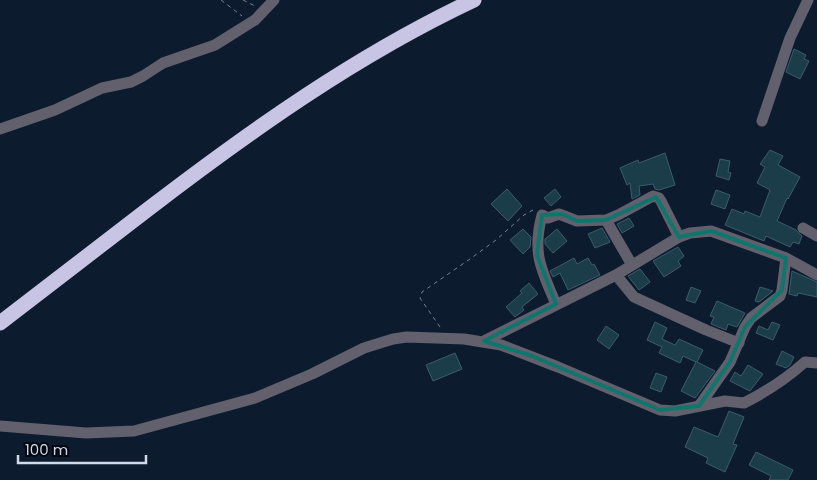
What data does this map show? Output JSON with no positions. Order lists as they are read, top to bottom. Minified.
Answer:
{"scale_bar":"100 m"}
